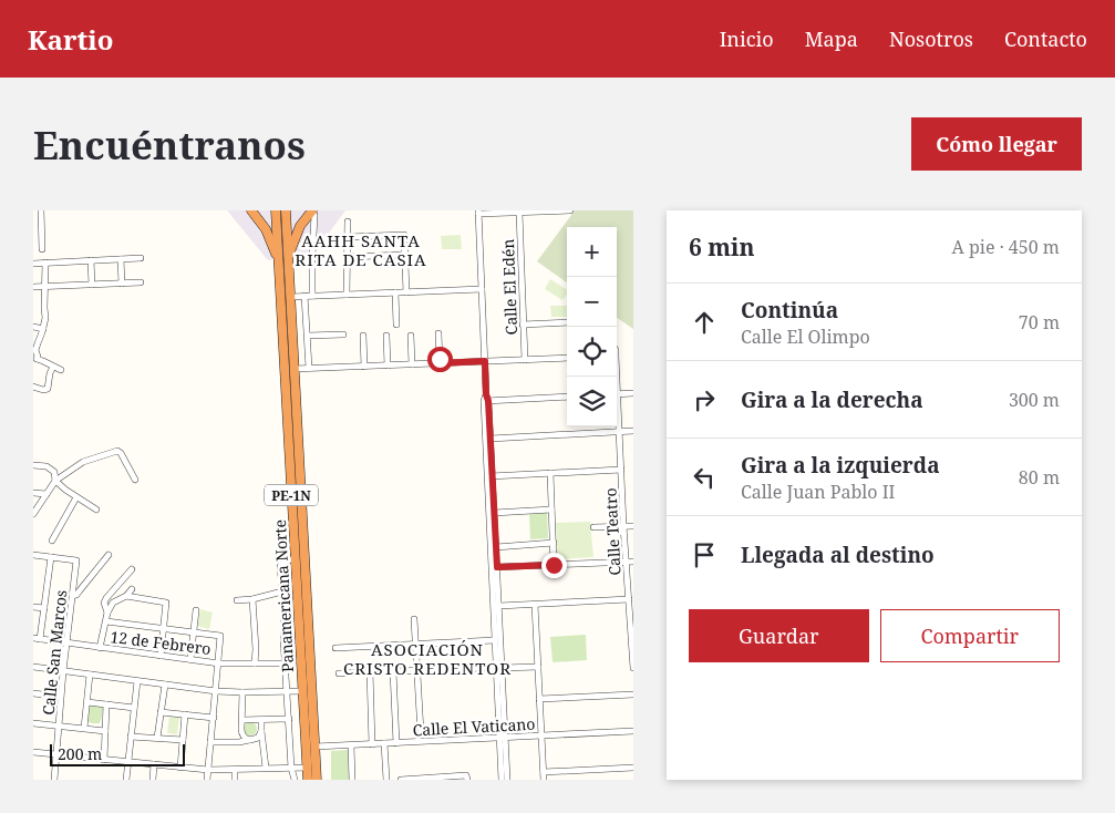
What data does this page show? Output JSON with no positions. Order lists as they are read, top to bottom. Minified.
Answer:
{"streets":{"highway":["PE-1N","Panamericana Norte"],"street":["Calle El Edén","Calle Teatro","12 de Febrero","Calle San Marcos","Calle El Vaticano"]},"crossings":[["Panamericana Norte","Calle El Vaticano"],["12 de Febrero","Calle San Marcos"]],"districts":["AAHH SANTA RITA DE CASIA","ASOCIACIÓN CRISTO REDENTOR"],"scale_bar":"200 m","page":{"header":"Kartio","nav":["Inicio","Mapa","Nosotros","Contacto"],"buttons":["Cómo llegar",["Guardar","Compartir"]],"title":"Encuéntranos","heading":["6 min","A pie · 450 m"],"map_buttons":["+","−"],"list":[["Continúa","Calle El Olimpo","70 m"],["Gira a la derecha","300 m"],["Gira a la izquierda","Calle Juan Pablo II","80 m"],"Llegada al destino"],"scale":"200 m"}}
